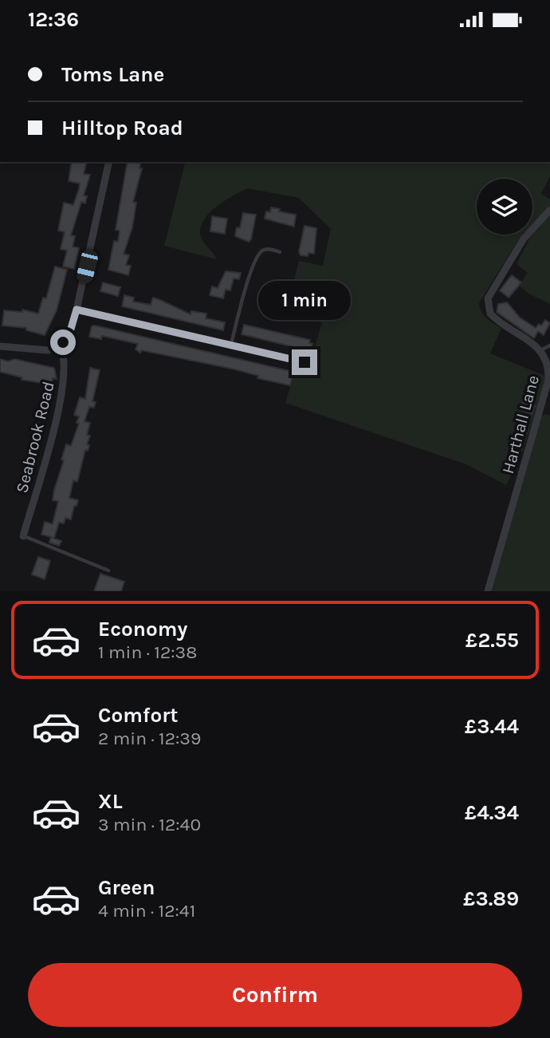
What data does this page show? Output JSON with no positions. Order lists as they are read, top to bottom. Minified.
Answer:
{"streets":{"street":["Harthall Lane","Seabrook Road"]},"page":{"status":"12:36","banner":["Toms Lane","Hilltop Road"],"bubble":"1 min","list":[{"name":"Economy","note":"1 min · 12:38","value":"£2.55"},{"name":"Comfort","note":"2 min · 12:39","value":"£3.44"},{"name":"XL","note":"3 min · 12:40","value":"£4.34"},{"name":"Green","note":"4 min · 12:41","value":"£3.89"}],"buttons":"Confirm"}}
